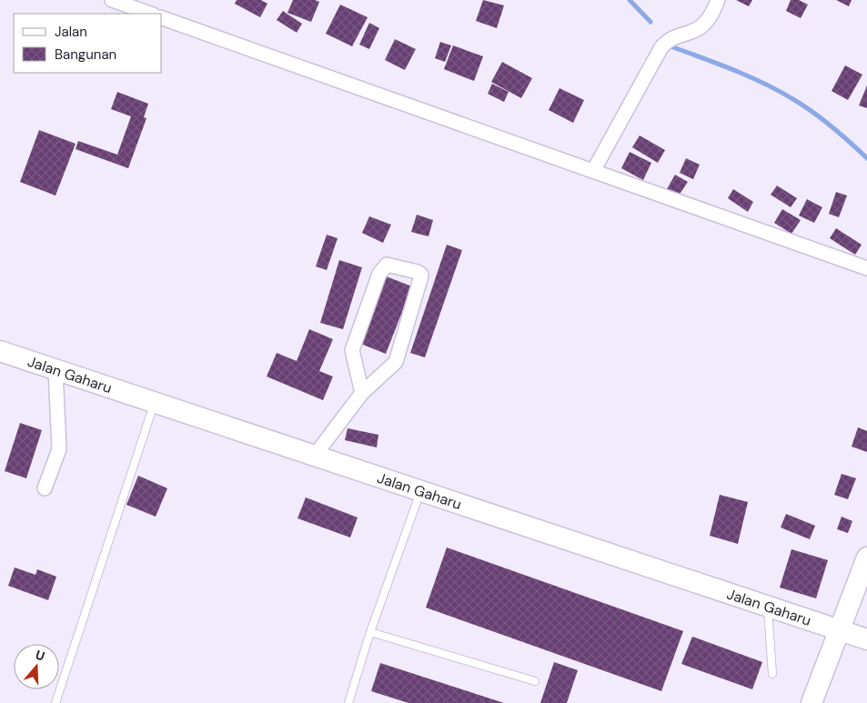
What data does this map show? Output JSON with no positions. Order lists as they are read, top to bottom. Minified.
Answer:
{"streets":{"street":["Jalan Gaharu"]},"legend":["Jalan","Bangunan"],"north":"top"}
